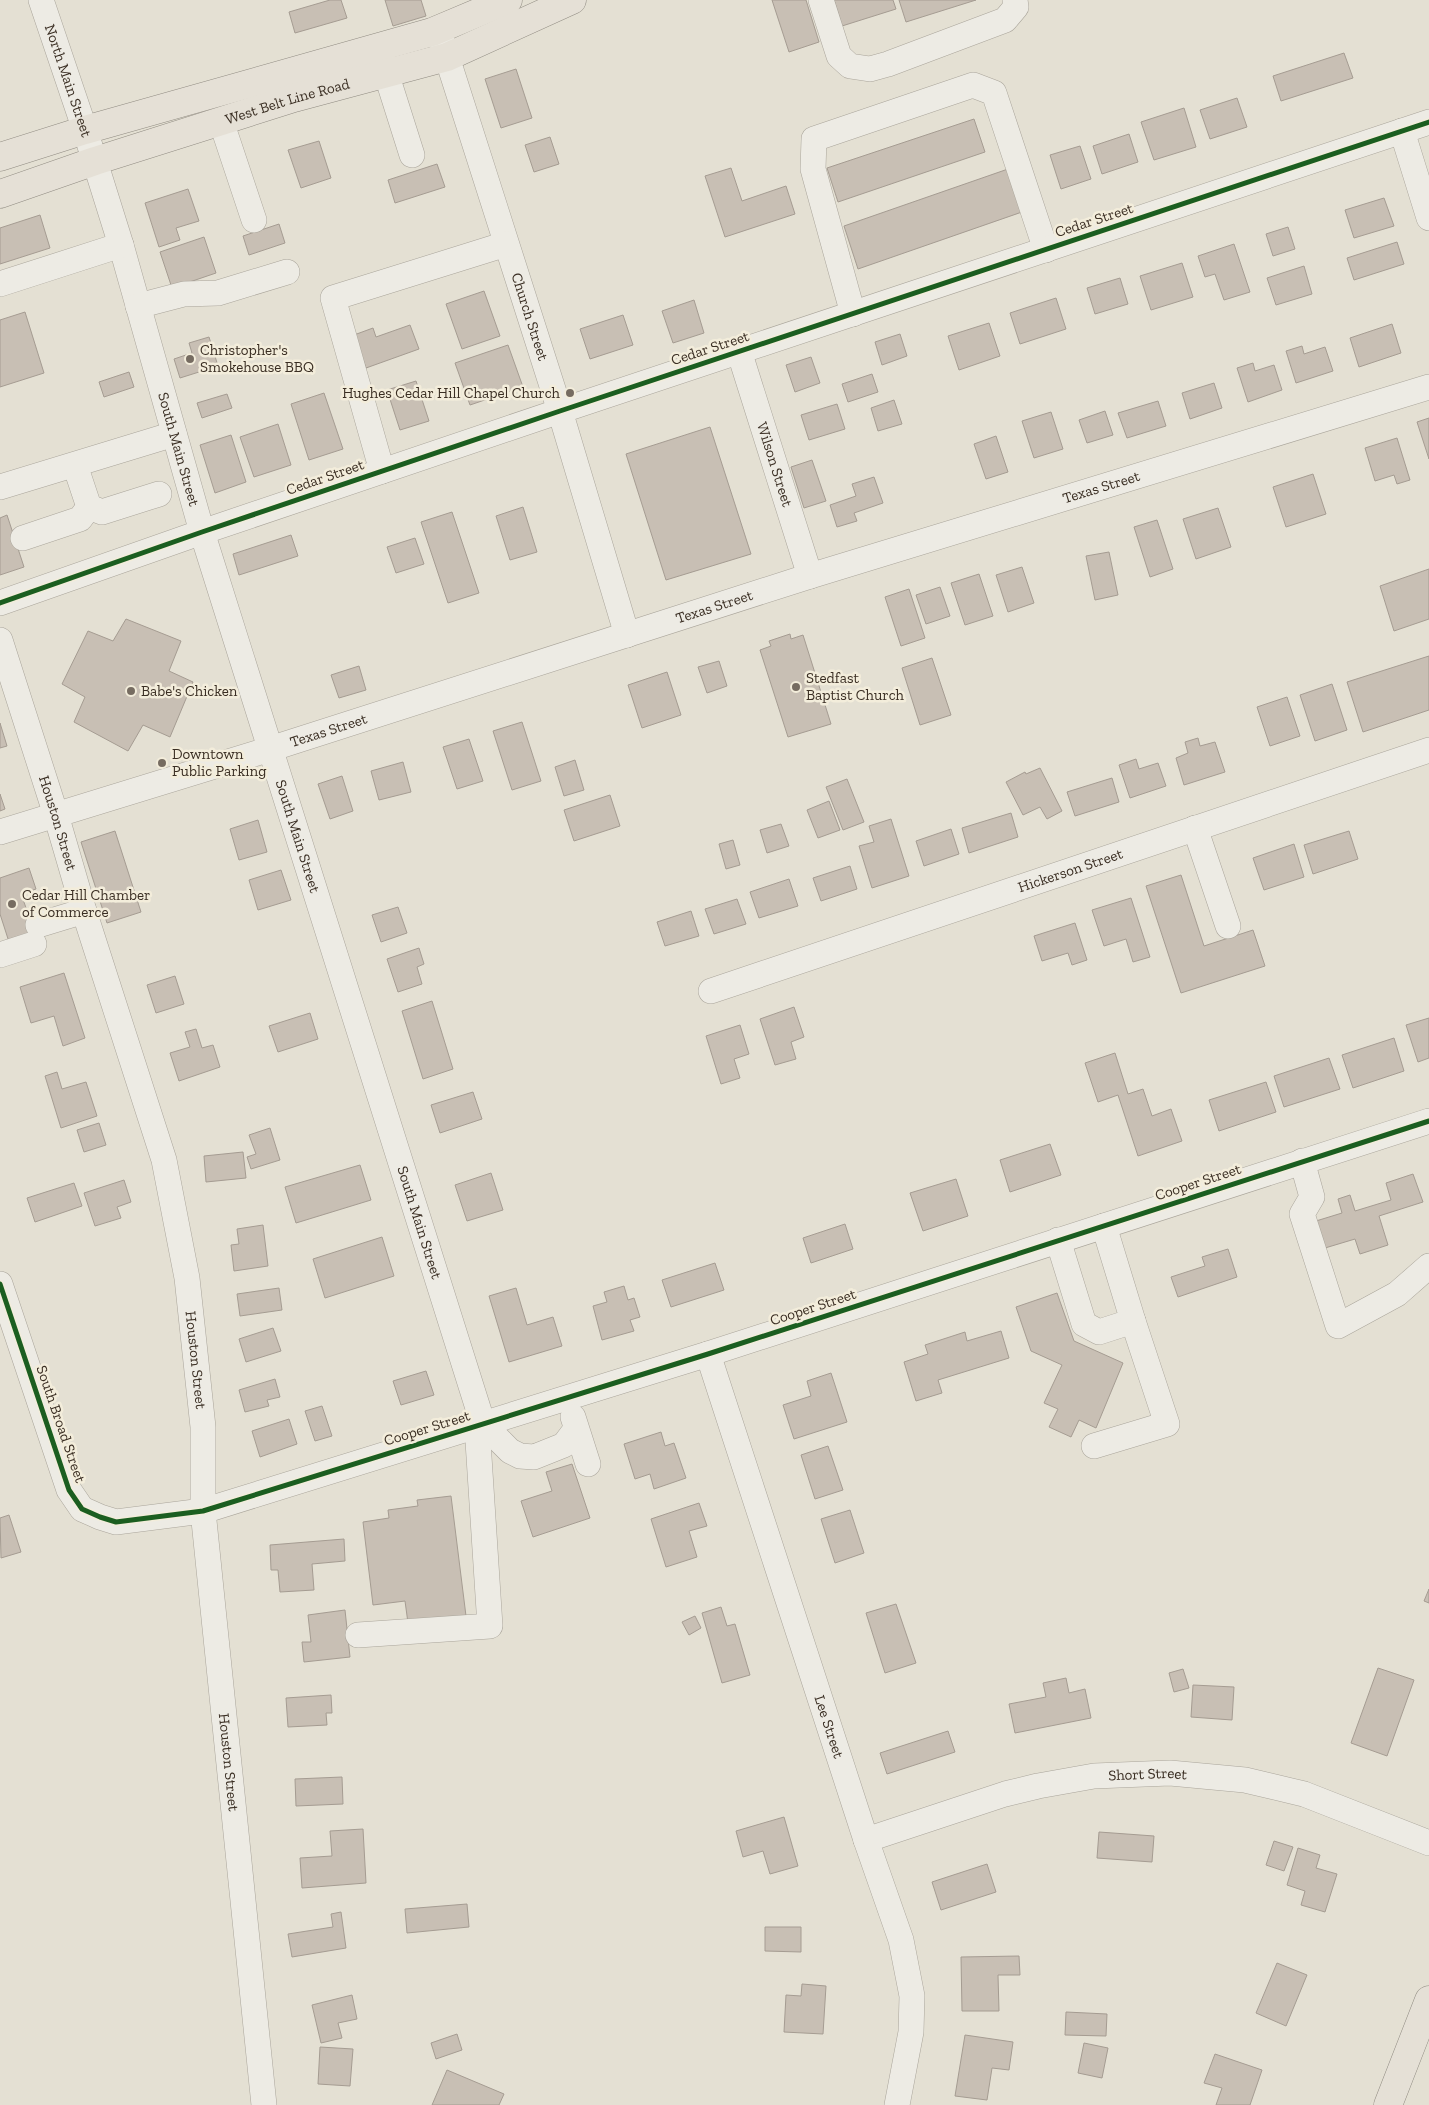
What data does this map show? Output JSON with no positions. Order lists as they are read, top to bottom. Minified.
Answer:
{"streets":{"main road":["West Belt Line Road"],"street":["North Main Street","Cedar Street","Church Street","South Main Street","Wilson Street","Texas Street","Houston Street","Hickerson Street","Cooper Street","South Broad Street","Lee Street","Short Street"]},"crossings":[["North Main Street","West Belt Line Road"],["North Main Street","South Main Street"],["West Belt Line Road","Church Street"],["West Belt Line Road","South Main Street"],["Cedar Street","Church Street"],["Cedar Street","South Main Street"],["Cedar Street","Wilson Street"],["Church Street","Texas Street"],["South Main Street","Texas Street"],["South Main Street","Cooper Street"],["Wilson Street","Texas Street"],["Texas Street","Houston Street"],["Houston Street","Cooper Street"],["Houston Street","South Broad Street"],["Cooper Street","South Broad Street"],["Cooper Street","Lee Street"],["Lee Street","Short Street"]],"places":["Christopher's Smokehouse BBQ","Hughes Cedar Hill Chapel Church","Stedfast Baptist Church","Babe's Chicken","Downtown Public Parking","Cedar Hill Chamber of Commerce"]}
